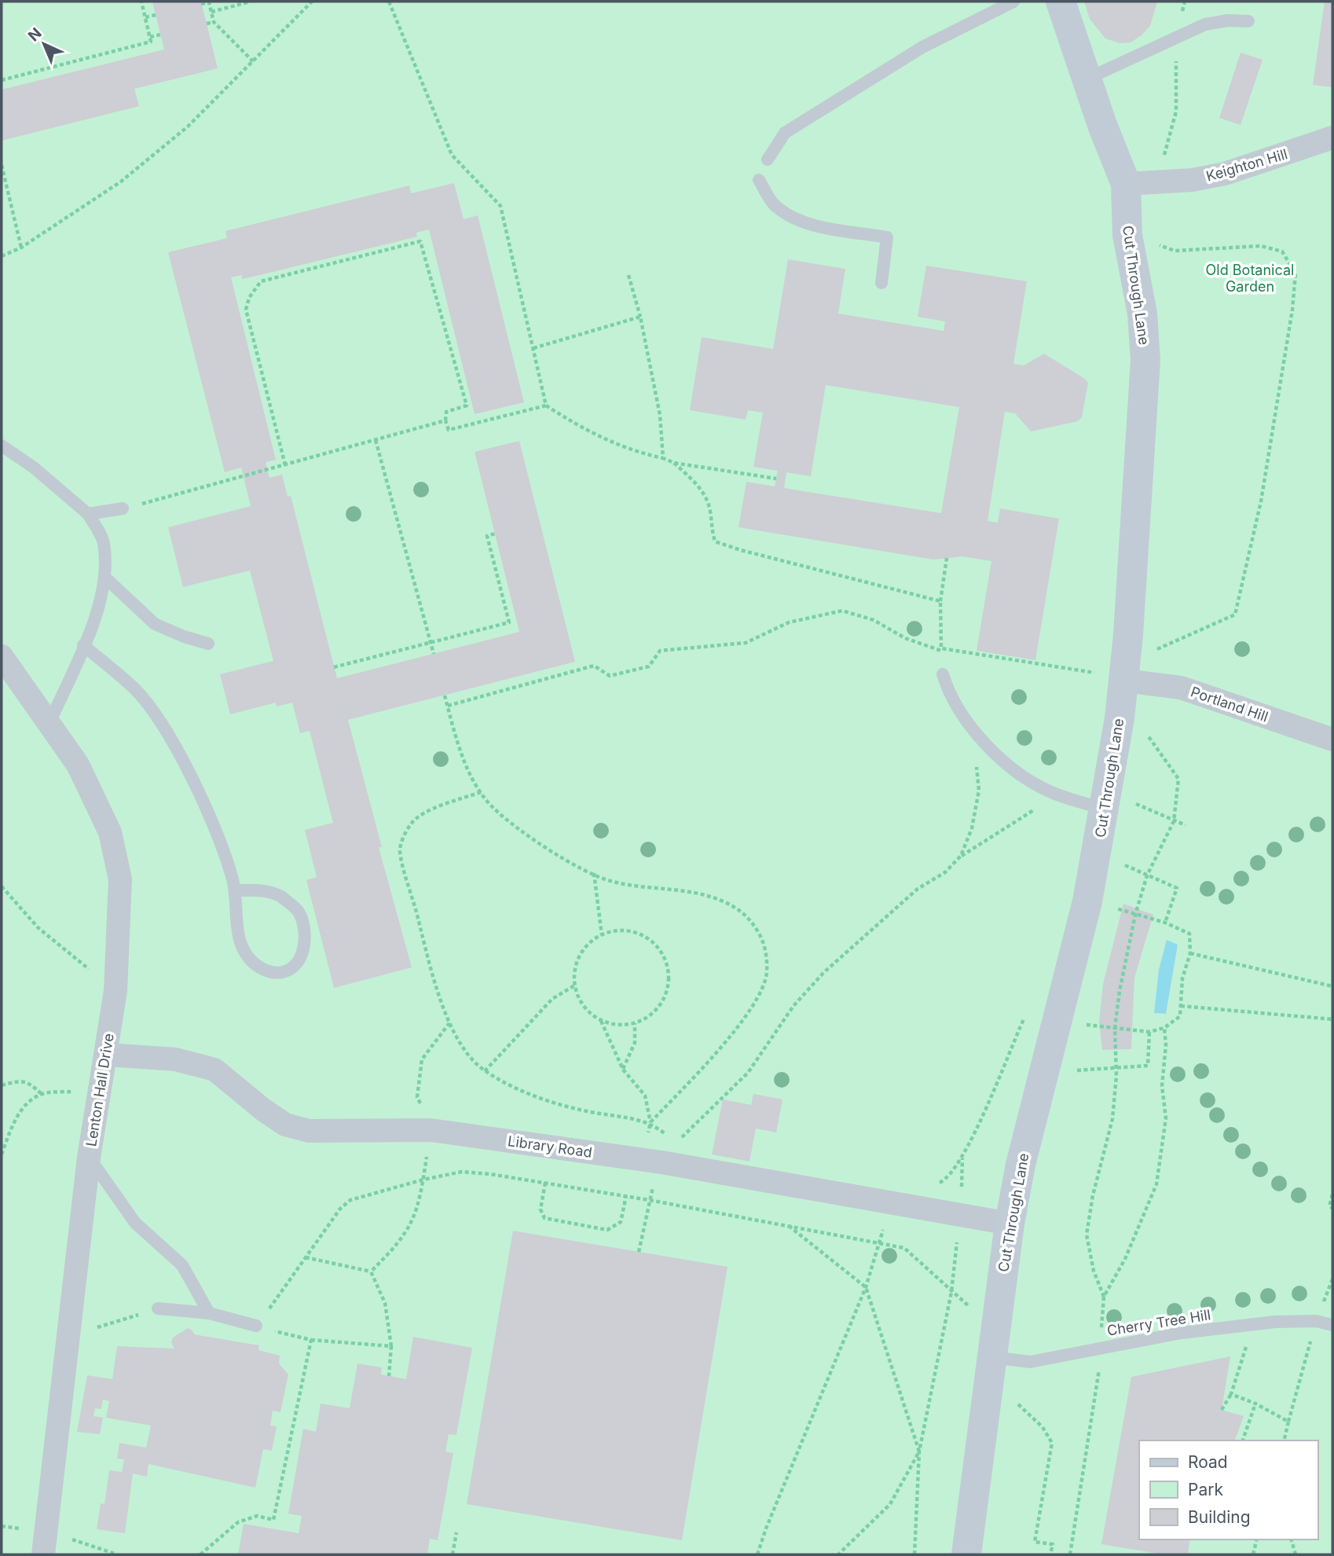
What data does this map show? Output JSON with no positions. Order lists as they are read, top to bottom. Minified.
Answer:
{"streets":{"street":["Keighton Hill","Cut Through Lane","Portland Hill","Lenton Hall Drive","Library Road"],"lane":["Cherry Tree Hill"]},"crossings":[["Keighton Hill","Cut Through Lane"],["Cut Through Lane","Portland Hill"],["Cut Through Lane","Library Road"],["Cut Through Lane","Cherry Tree Hill"],["Lenton Hall Drive","Library Road"]],"parks":["Old Botanical Garden"],"legend":["Road","Park","Building"],"north":"top left"}
